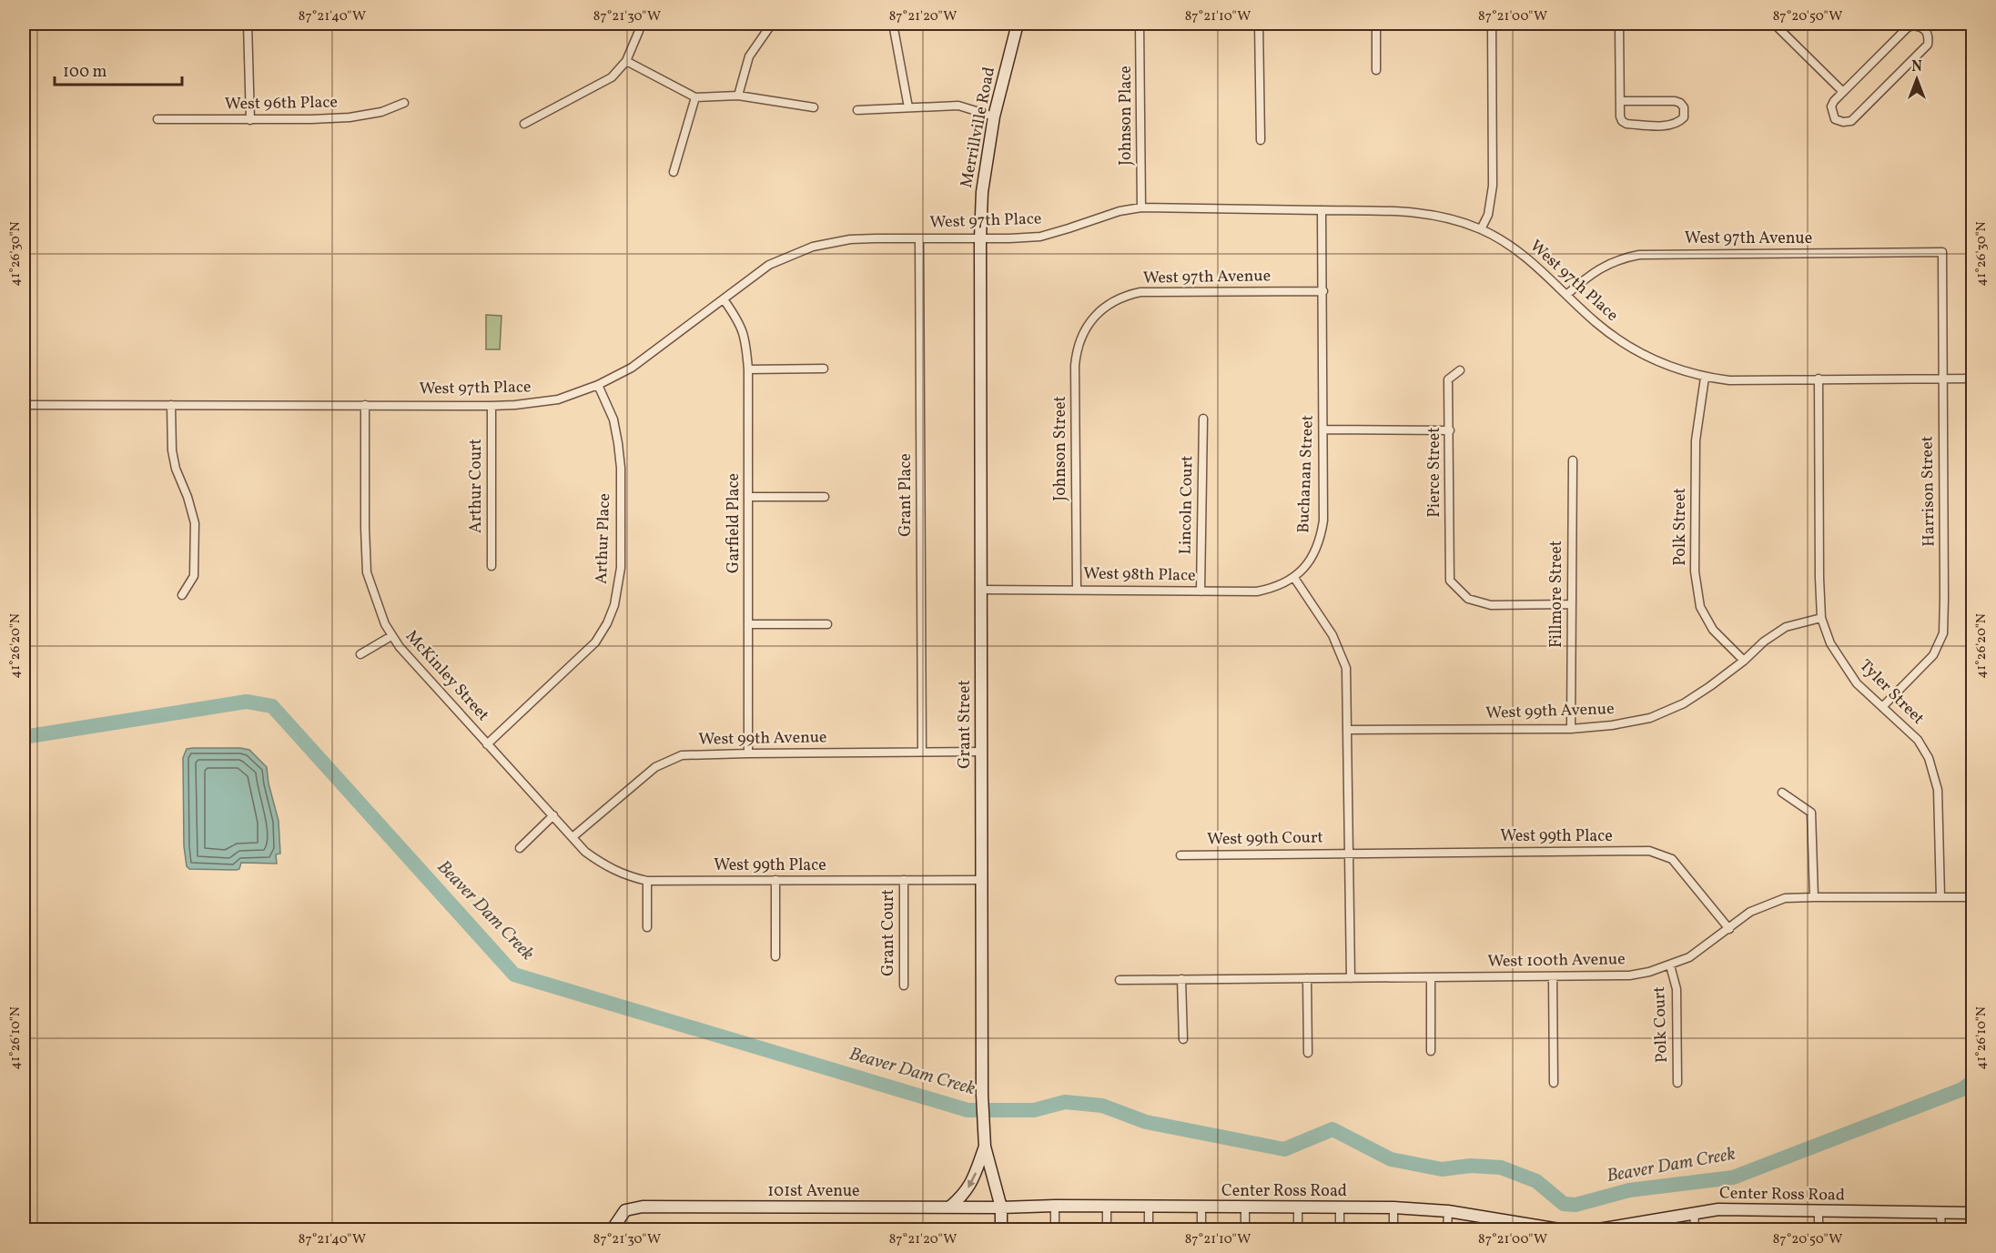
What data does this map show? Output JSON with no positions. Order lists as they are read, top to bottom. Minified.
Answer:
{"streets":{"street":["West 96th Place","Johnson Place","Merrillville Road","West 97th Place","West 97th Avenue","Johnson Street","Pierce Street","Buchanan Street","Arthur Court","Harrison Street","Grant Place","Lincoln Court","Garfield Place","Polk Street","Arthur Place","West 98th Place","Fillmore Street","McKinley Street","Tyler Street","West 99th Avenue","Grant Street","West 99th Place","West 99th Court","Grant Court","West 100th Avenue","Polk Court","101st Avenue","Center Ross Road"]},"crossings":[["Johnson Place","West 97th Place"],["Merrillville Road","West 97th Place"],["Merrillville Road","Grant Street"],["West 97th Place","West 97th Avenue"],["West 97th Place","Buchanan Street"],["West 97th Place","Arthur Court"],["West 97th Place","Harrison Street"],["West 97th Place","Grant Place"],["West 97th Place","Garfield Place"],["West 97th Place","Polk Street"],["West 97th Place","Arthur Place"],["West 97th Place","McKinley Street"],["West 97th Place","Tyler Street"],["West 97th Place","Grant Street"],["West 97th Avenue","Johnson Street"],["West 97th Avenue","Buchanan Street"],["West 97th Avenue","Harrison Street"],["Johnson Street","West 98th Place"],["Pierce Street","Fillmore Street"],["Buchanan Street","West 98th Place"],["Harrison Street","Tyler Street"],["Grant Place","West 99th Avenue"],["Lincoln Court","West 98th Place"],["Garfield Place","West 99th Avenue"],["Polk Street","West 99th Avenue"],["Arthur Place","McKinley Street"],["West 98th Place","Grant Street"],["Fillmore Street","West 99th Avenue"],["McKinley Street","West 99th Avenue"],["McKinley Street","West 99th Place"],["Tyler Street","West 99th Avenue"],["Tyler Street","West 100th Avenue"],["West 99th Avenue","Grant Street"],["West 99th Avenue","West 99th Place"],["Grant Street","West 99th Place"],["Grant Street","101st Avenue"],["Grant Street","Center Ross Road"],["West 99th Place","West 99th Court"],["West 99th Place","Grant Court"],["West 99th Place","West 100th Avenue"],["West 100th Avenue","Polk Court"],["101st Avenue","Center Ross Road"]],"water":["Beaver Dam Creek"],"scale_bar":"100 m","north":"top","coordinates":["87°21'40\"W","87°21'30\"W","87°21'20\"W","87°21'10\"W","87°21'00\"W","87°20'50\"W","41°26'30\"N","41°26'20\"N","41°26'10\"N"]}
